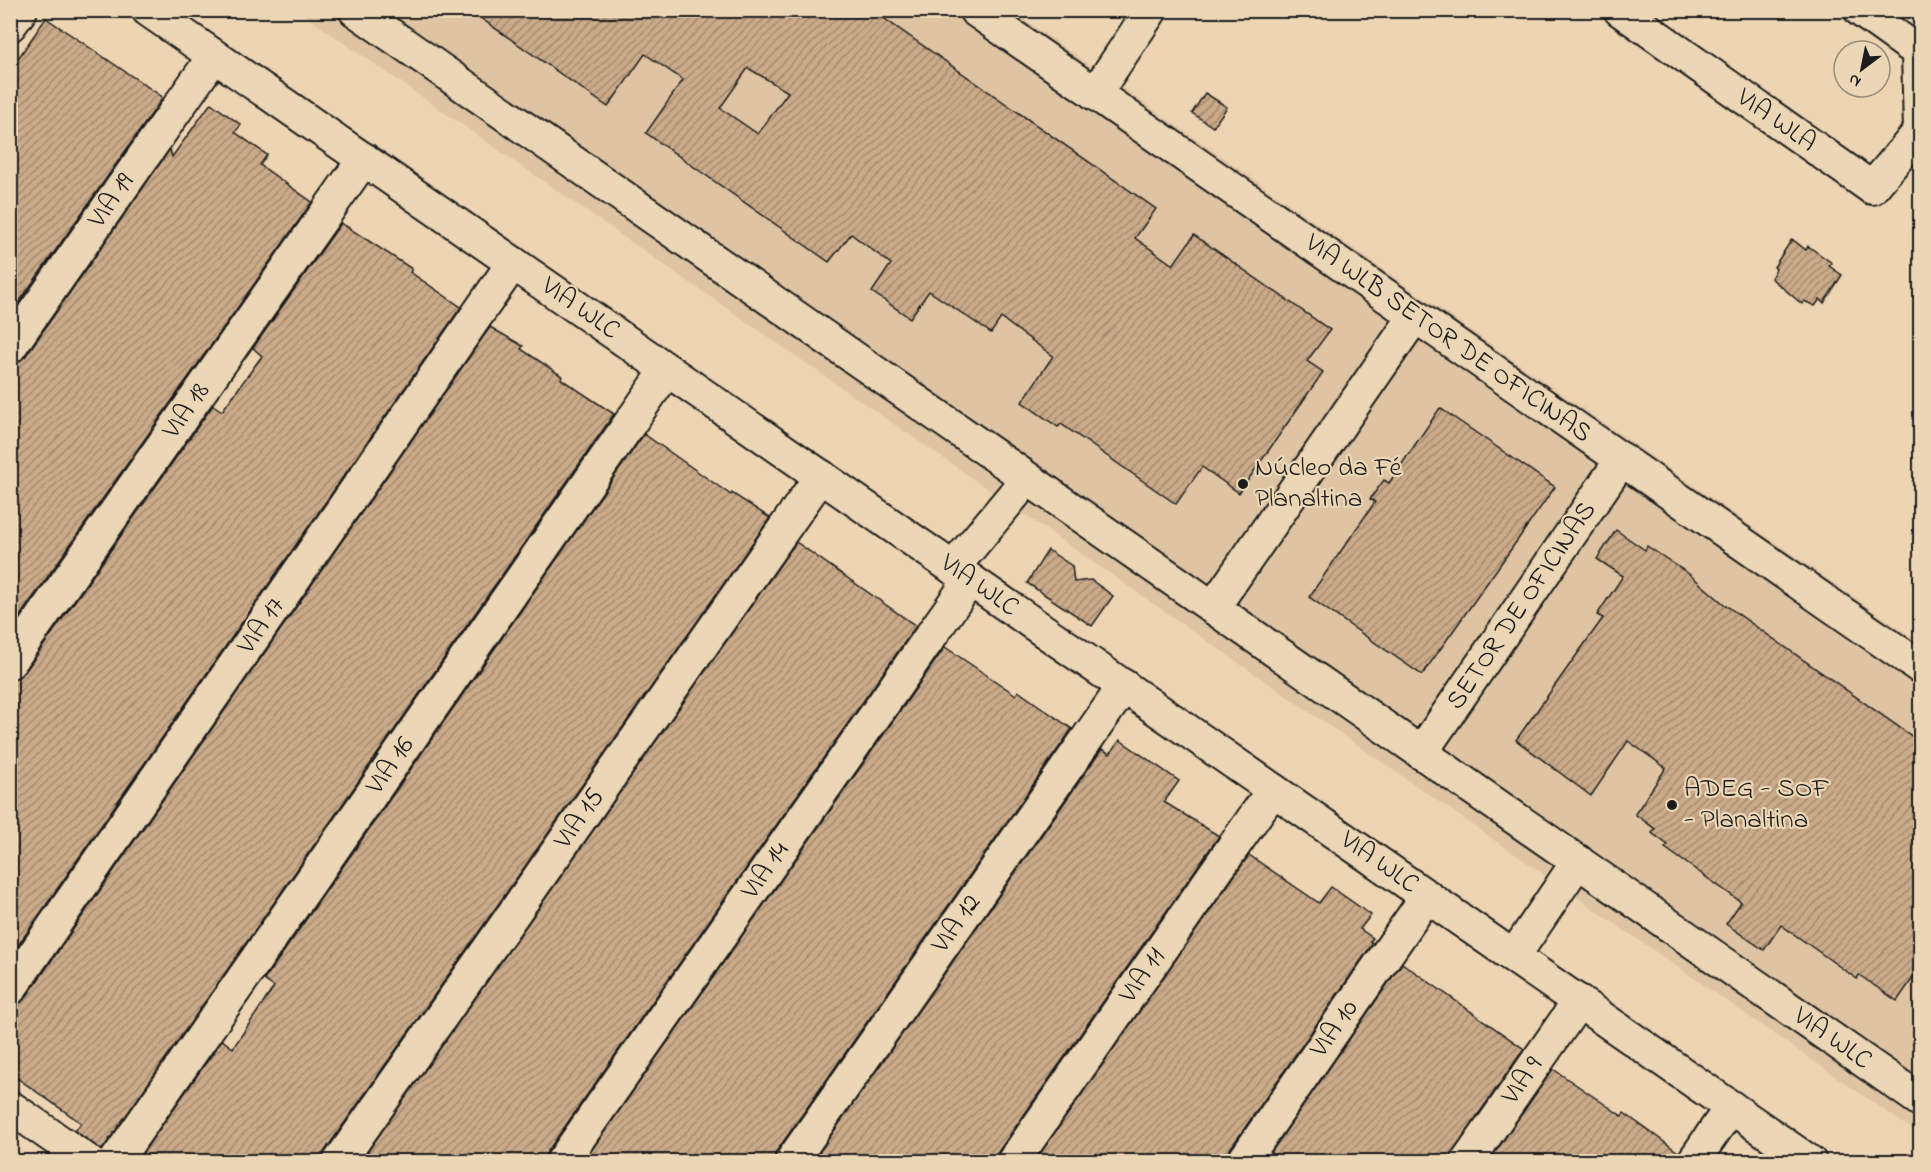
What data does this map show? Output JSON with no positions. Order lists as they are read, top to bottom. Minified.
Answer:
{"streets":{"street":["VIA WLA","VIA 19","VIA WLC","VIA WLB SETOR DE OFICINAS","VIA 18","SETOR DE OFICINAS","VIA 17","VIA 16","VIA 15","VIA 14","VIA 12","VIA 11","VIA 10","VIA 9"]},"crossings":[["VIA 19","VIA WLC"],["VIA WLC","VIA 18"],["VIA WLC","SETOR DE OFICINAS"],["VIA WLC","VIA 17"],["VIA WLC","VIA 16"],["VIA WLC","VIA 15"],["VIA WLC","VIA 14"],["VIA WLC","VIA 12"],["VIA WLC","VIA 11"],["VIA WLC","VIA 10"],["VIA WLC","VIA 9"],["VIA WLB SETOR DE OFICINAS","SETOR DE OFICINAS"]],"places":["Núcleo da Fé Planaltina","ADEG - SOF - Planaltina"],"north":"bottom left"}
